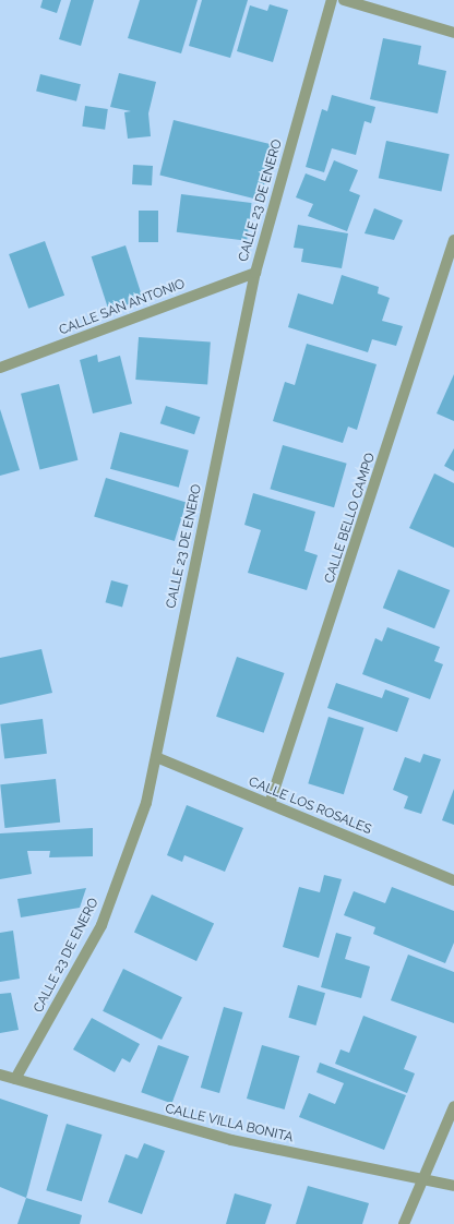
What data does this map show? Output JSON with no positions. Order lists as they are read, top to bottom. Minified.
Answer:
{"streets":{"street":["CALLE 23 DE ENERO","CALLE SAN ANTONIO","CALLE BELLO CAMPO","CALLE LOS ROSALES","CALLE VILLA BONITA"]},"crossings":[["CALLE 23 DE ENERO","CALLE SAN ANTONIO"],["CALLE 23 DE ENERO","CALLE LOS ROSALES"],["CALLE 23 DE ENERO","CALLE VILLA BONITA"],["CALLE BELLO CAMPO","CALLE LOS ROSALES"]]}
